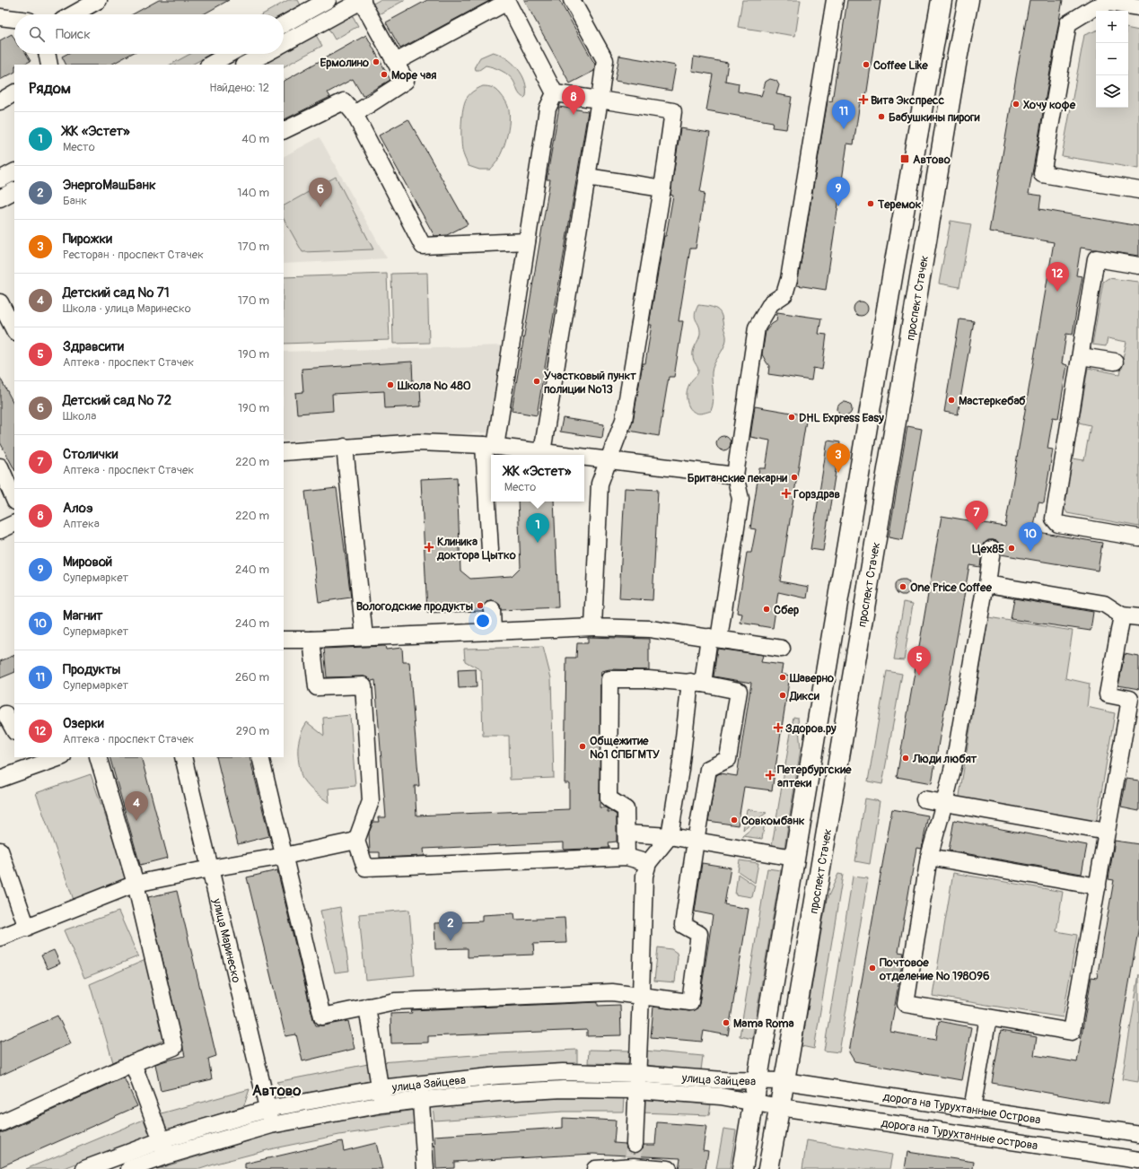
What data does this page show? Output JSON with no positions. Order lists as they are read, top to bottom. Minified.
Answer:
{"streets":{"main road":["проспект Стачек"],"street":["улица Маринеско","улица Зайцева","дорога на Турухтанные Острова","дорога на Турухтанные острова"]},"crossings":[["проспект Стачек","улица Зайцева"],["проспект Стачек","дорога на Турухтанные Острова"],["проспект Стачек","дорога на Турухтанные острова"],["улица Маринеско","улица Зайцева"],["улица Зайцева","дорога на Турухтанные Острова"],["улица Зайцева","дорога на Турухтанные острова"]],"districts":["Автово"],"places":{"other":["Ермолино","Coffee Like","Море чая","Хочу кофе","Бабушкины пироги","Теремок","Участковый пункт полиции №13","Школа № 480","Мастеркебаб","DHL Express Easy","Британские пекарни","Цех85","One Price Coffee","Вологодские продукты","Сбер","Шаверно","Дикси","Общежитие №1 СПБГМТУ","Люди любят","Совкомбанк","Почтовое отделение № 198096","Mama Roma"],"health":["Вита Экспресс","Горздрав","Клиника доктора Цытко","Здоров.ру","Петербургские аптеки"],"transit":["Автово"]},"page":{"map_buttons":["+","−"],"search":"Поиск","heading":["Рядом","Найдено: 12"],"pins":["8","11","9","6","12","3","7","1","10","5","4","2"],"list":[{"mark":"1","name":"ЖК «Эстет»","note":"Место","value":"40 m"},{"mark":"2","name":"ЭнергоМашБанк","note":"Банк","value":"140 m"},{"mark":"3","name":"Пирожки","note":"Ресторан · проспект Стачек","value":"170 m"},{"mark":"4","name":"Детский сад № 71","note":"Школа · улица Маринеско","value":"170 m"},{"mark":"5","name":"Здравсити","note":"Аптека · проспект Стачек","value":"190 m"},{"mark":"6","name":"Детский сад № 72","note":"Школа","value":"190 m"},{"mark":"7","name":"Столички","note":"Аптека · проспект Стачек","value":"220 m"},{"mark":"8","name":"Алоэ","note":"Аптека","value":"220 m"},{"mark":"9","name":"Мировой","note":"Супермаркет","value":"240 m"},{"mark":"10","name":"Магнит","note":"Супермаркет","value":"240 m"},{"mark":"11","name":"Продукты","note":"Супермаркет","value":"260 m"},{"mark":"12","name":"Озерки","note":"Аптека · проспект Стачек","value":"290 m"}],"popup":["ЖК «Эстет»","Место"]}}
